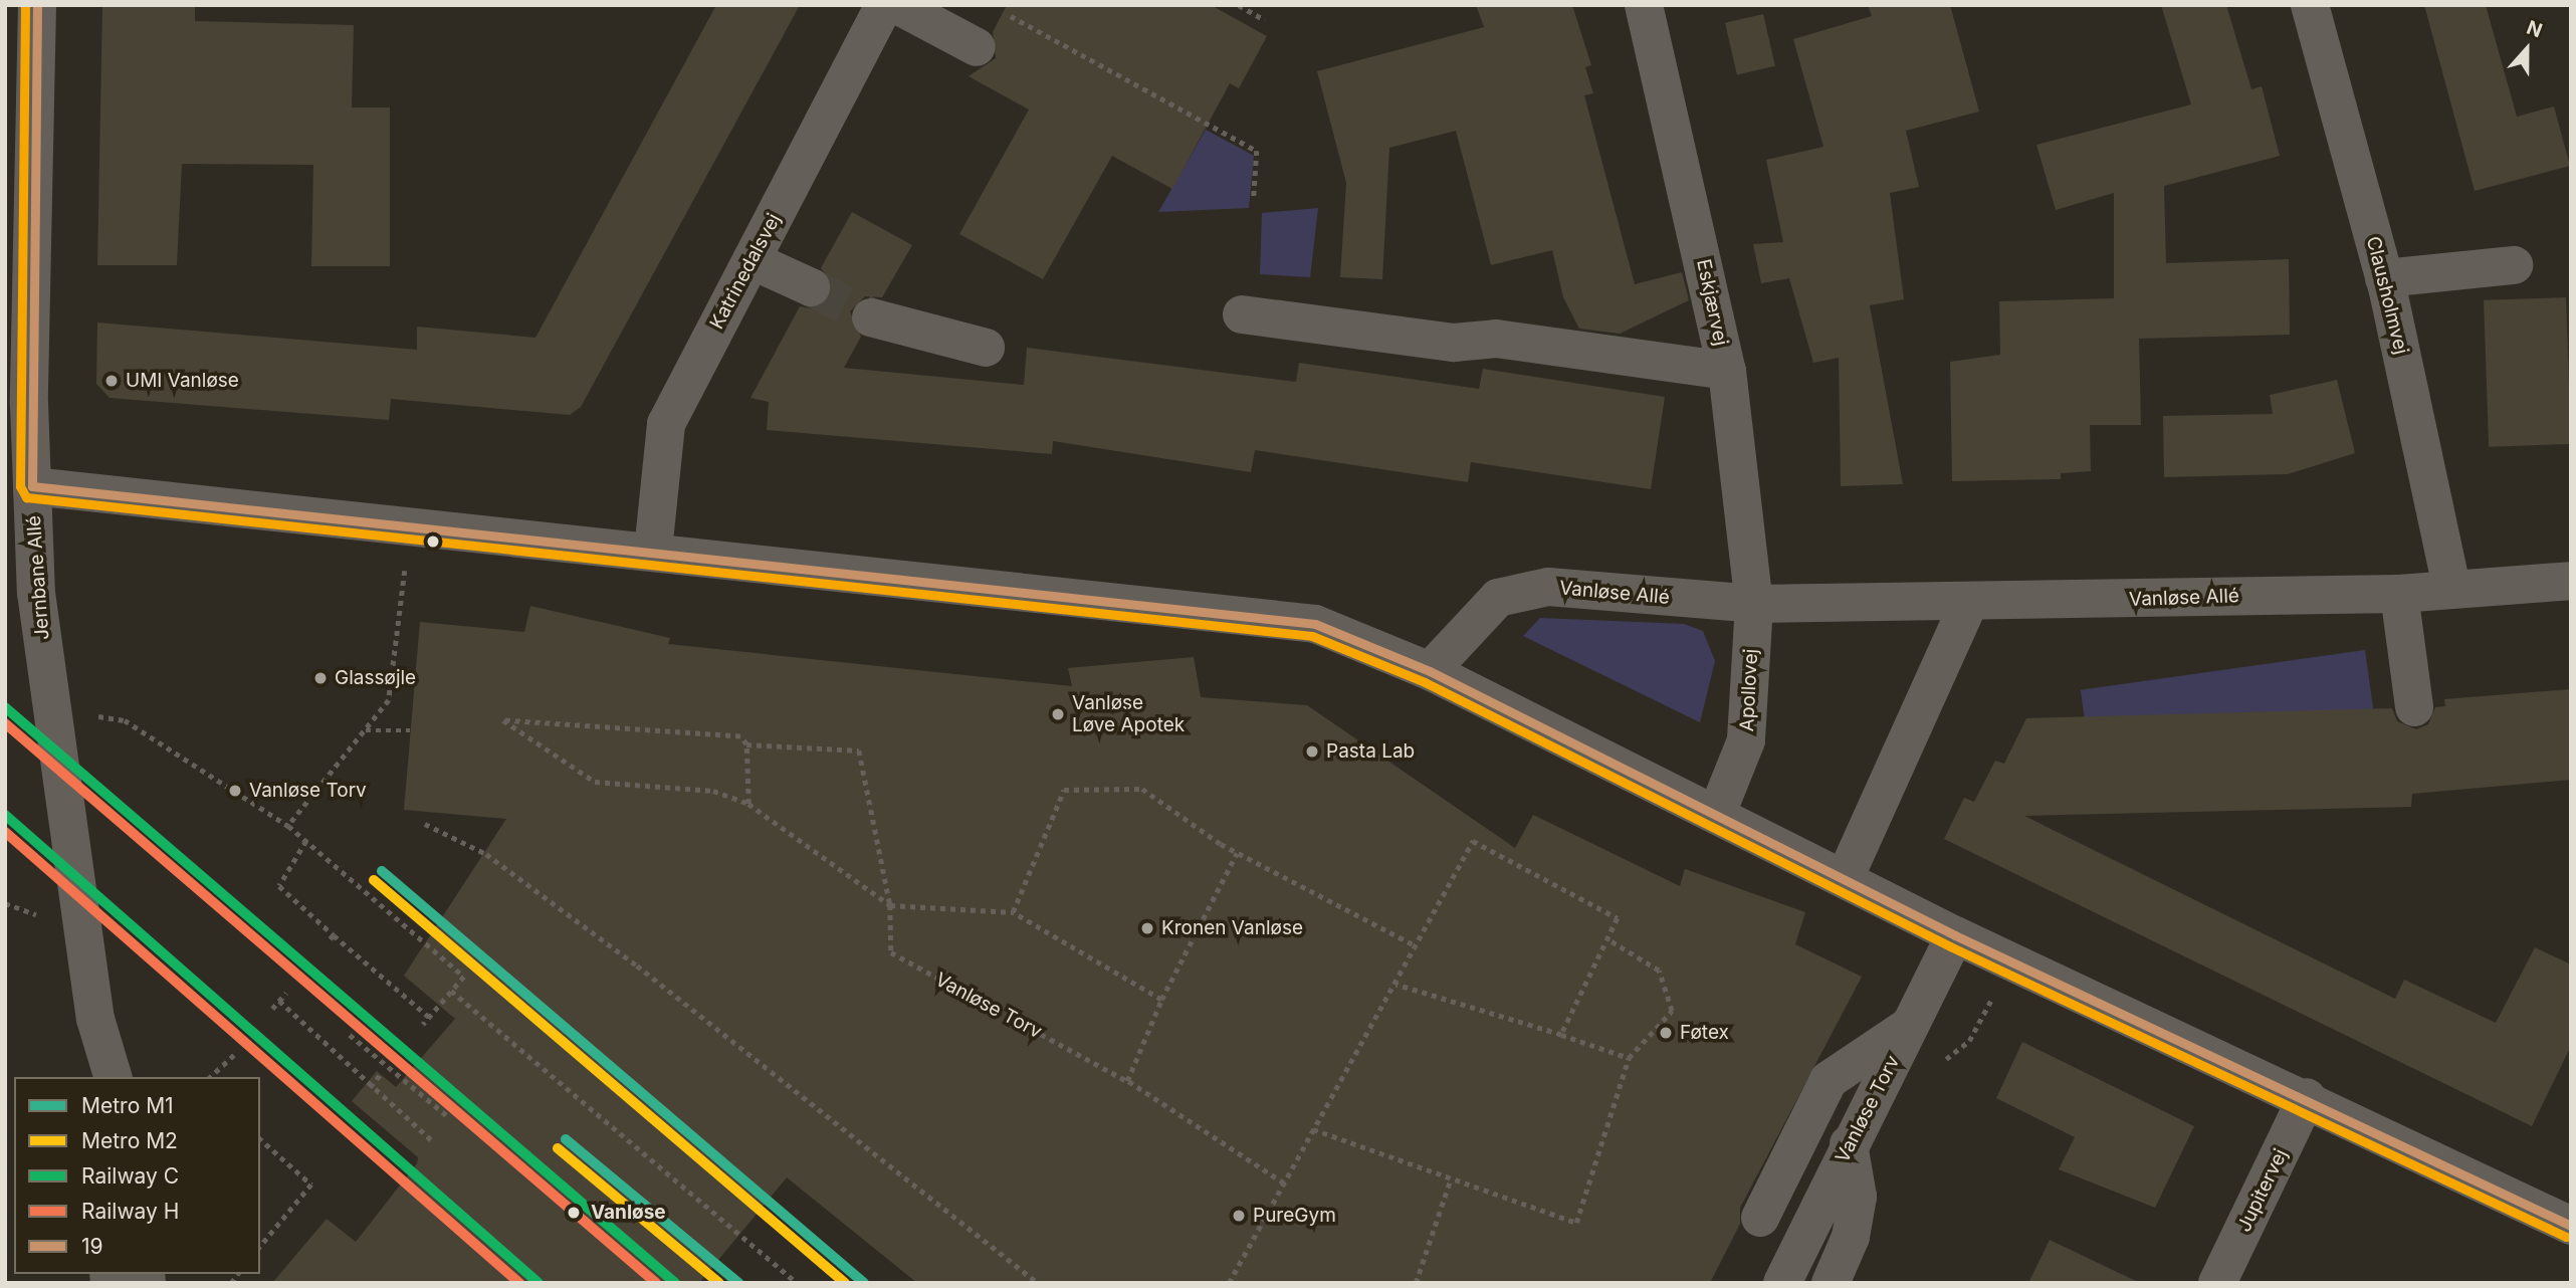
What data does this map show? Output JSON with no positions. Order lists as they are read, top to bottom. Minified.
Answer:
{"streets":{"street":["Katrinedalsvej","Clausholmvej","Eskjærvej","Jernbane Allé","Vanløse Allé","Apollovej","Vanløse Torv","Jupitervej"]},"crossings":[["Clausholmvej","Vanløse Allé"],["Eskjærvej","Vanløse Allé"],["Eskjærvej","Apollovej"],["Vanløse Allé","Apollovej"]],"places":["UMI Vanløse","Glassøjle","Vanløse Løve Apotek","Pasta Lab","Vanløse Torv","Kronen Vanløse","Føtex","Vanløse","PureGym"],"lines":["transit line 19","rail line C","rail line H","metro line M1","metro line M2"],"legend":["Metro M1","Metro M2","Railway C","Railway H","19"],"north":"top"}
